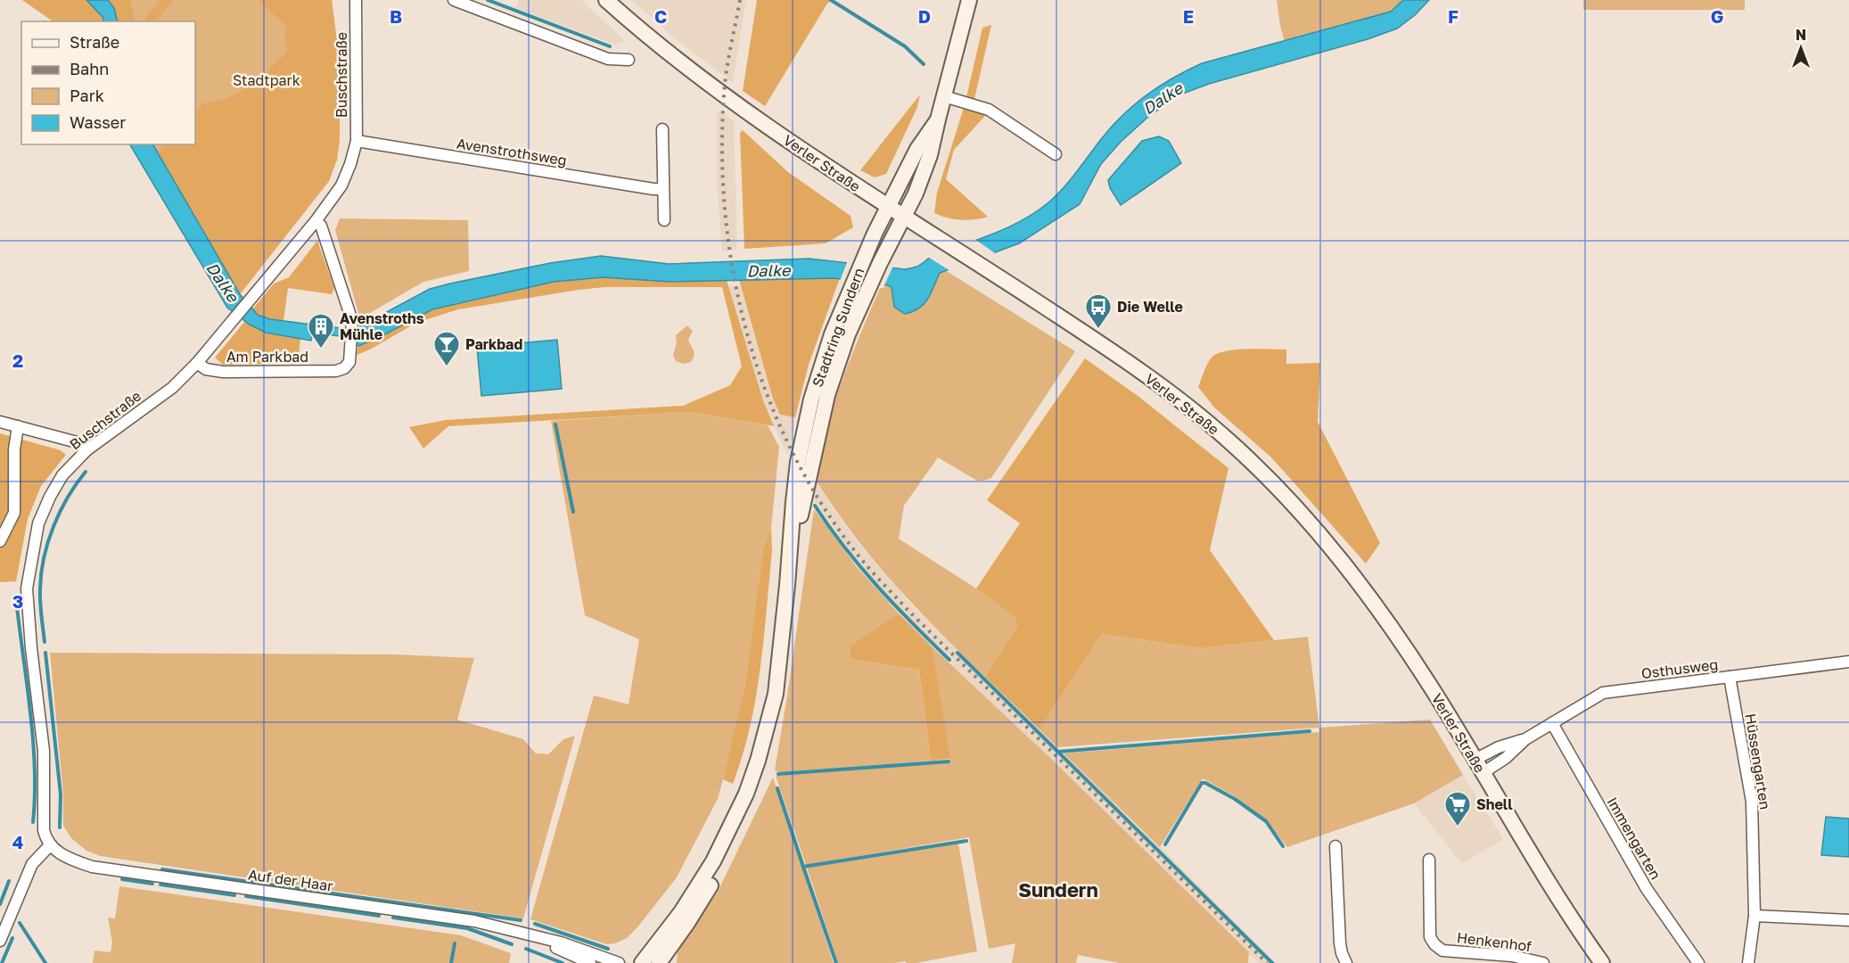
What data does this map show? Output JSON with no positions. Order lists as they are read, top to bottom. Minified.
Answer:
{"streets":{"main road":["Verler Straße","Stadtring Sundern"],"street":["Buschstraße","Avenstrothsweg","Am Parkbad","Osthusweg","Hüssengarten","Immengarten","Auf der Haar","Henkenhof"]},"crossings":[["Buschstraße","Avenstrothsweg"],["Buschstraße","Am Parkbad"],["Buschstraße","Auf der Haar"],["Verler Straße","Stadtring Sundern"],["Verler Straße","Osthusweg"],["Osthusweg","Hüssengarten"],["Osthusweg","Immengarten"]],"districts":["Sundern"],"water":["Dalke"],"parks":["Stadtpark"],"places":{"bus stop":["Die Welle"],"building":["Avenstroths Mühle"],"bar":["Parkbad"],"supermarket":["Shell"]},"legend":["Straße","Bahn","Park","Wasser"],"north":"top","grid":{"columns":["B","C","D","E","F","G"],"rows":["2","3","4"]}}
